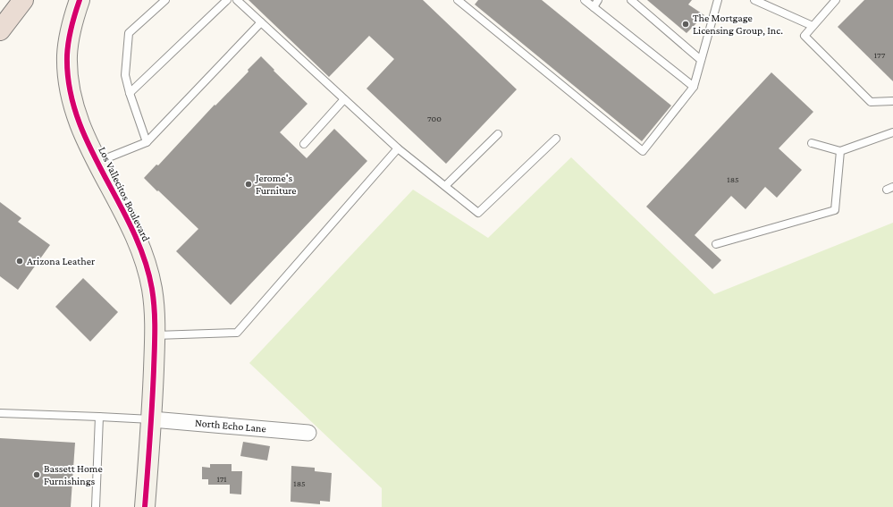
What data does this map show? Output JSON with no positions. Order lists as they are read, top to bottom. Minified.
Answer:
{"streets":{"street":["Los Vallecitos Boulevard","North Echo Lane"]},"crossings":[["Los Vallecitos Boulevard","North Echo Lane"]],"places":["The Mortgage Licensing Group, Inc.","Jerome's Furniture","Arizona Leather","Bassett Home Furnishings"],"house_numbers":["177","700","185","171","185"]}
